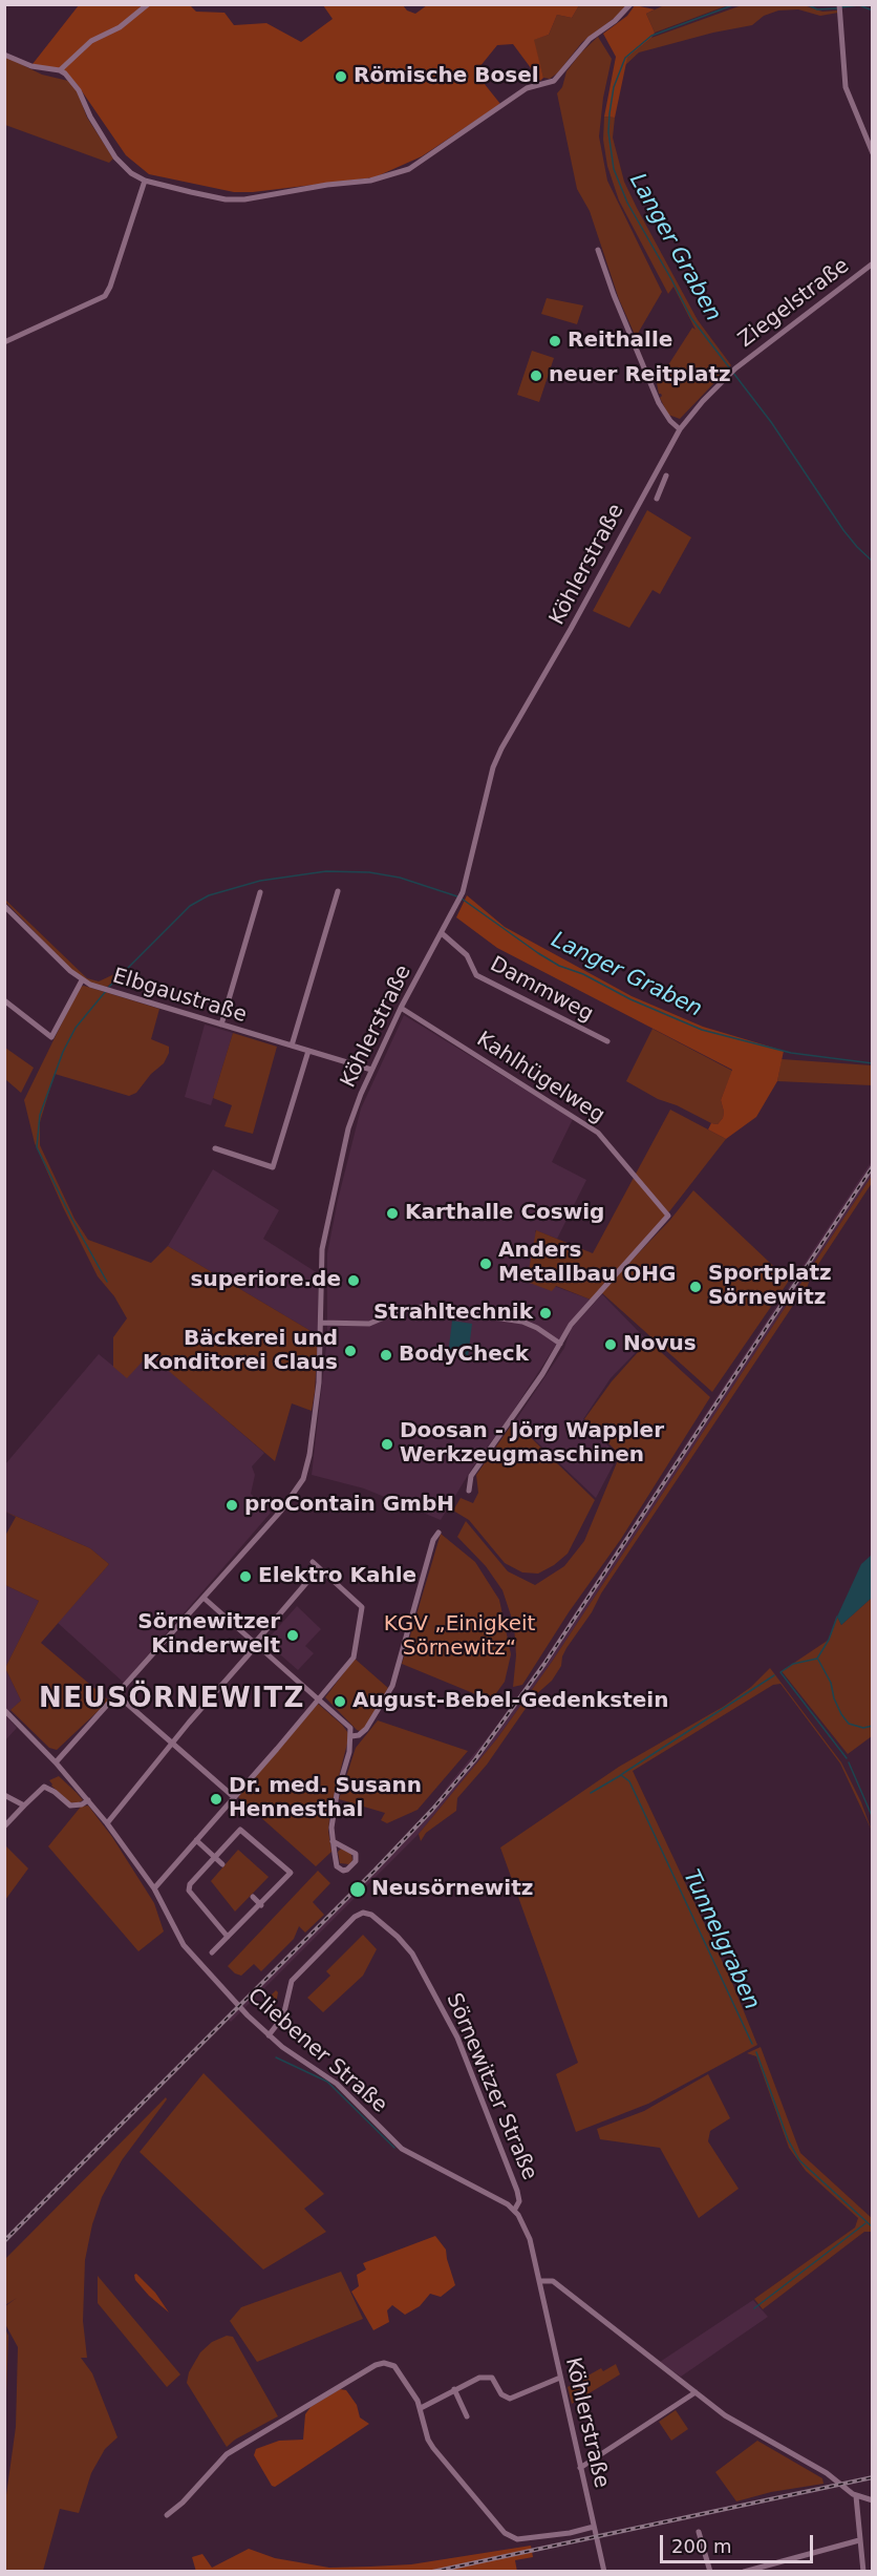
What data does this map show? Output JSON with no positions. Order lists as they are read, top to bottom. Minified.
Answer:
{"streets":{"street":["Ziegelstraße","Köhlerstraße","Dammweg","Elbgaustraße","Kahlhügelweg","Cliebener Straße","Sörnewitzer Straße"]},"crossings":[["Ziegelstraße","Köhlerstraße"],["Köhlerstraße","Dammweg"],["Köhlerstraße","Elbgaustraße"],["Köhlerstraße","Kahlhügelweg"],["Köhlerstraße","Cliebener Straße"],["Köhlerstraße","Sörnewitzer Straße"],["Cliebener Straße","Sörnewitzer Straße"]],"districts":["NEUSÖRNEWITZ"],"water":["Langer Graben","Tunnelgraben"],"parks":["KGV „Einigkeit Sörnewitz“"],"places":["Römische Bosel","Reithalle","neuer Reitplatz","Karthalle Coswig","Anders Metallbau OHG","superiore.de","Sportplatz Sörnewitz","Strahltechnik","Novus","Bäckerei und Konditorei Claus","BodyCheck","Doosan - Jörg Wappler Werkzeugmaschinen","proContain GmbH","Elektro Kahle","Sörnewitzer Kinderwelt","August-Bebel-Gedenkstein","Dr. med. Susann Hennesthal","Neusörnewitz"],"scale_bar":"200 m"}
